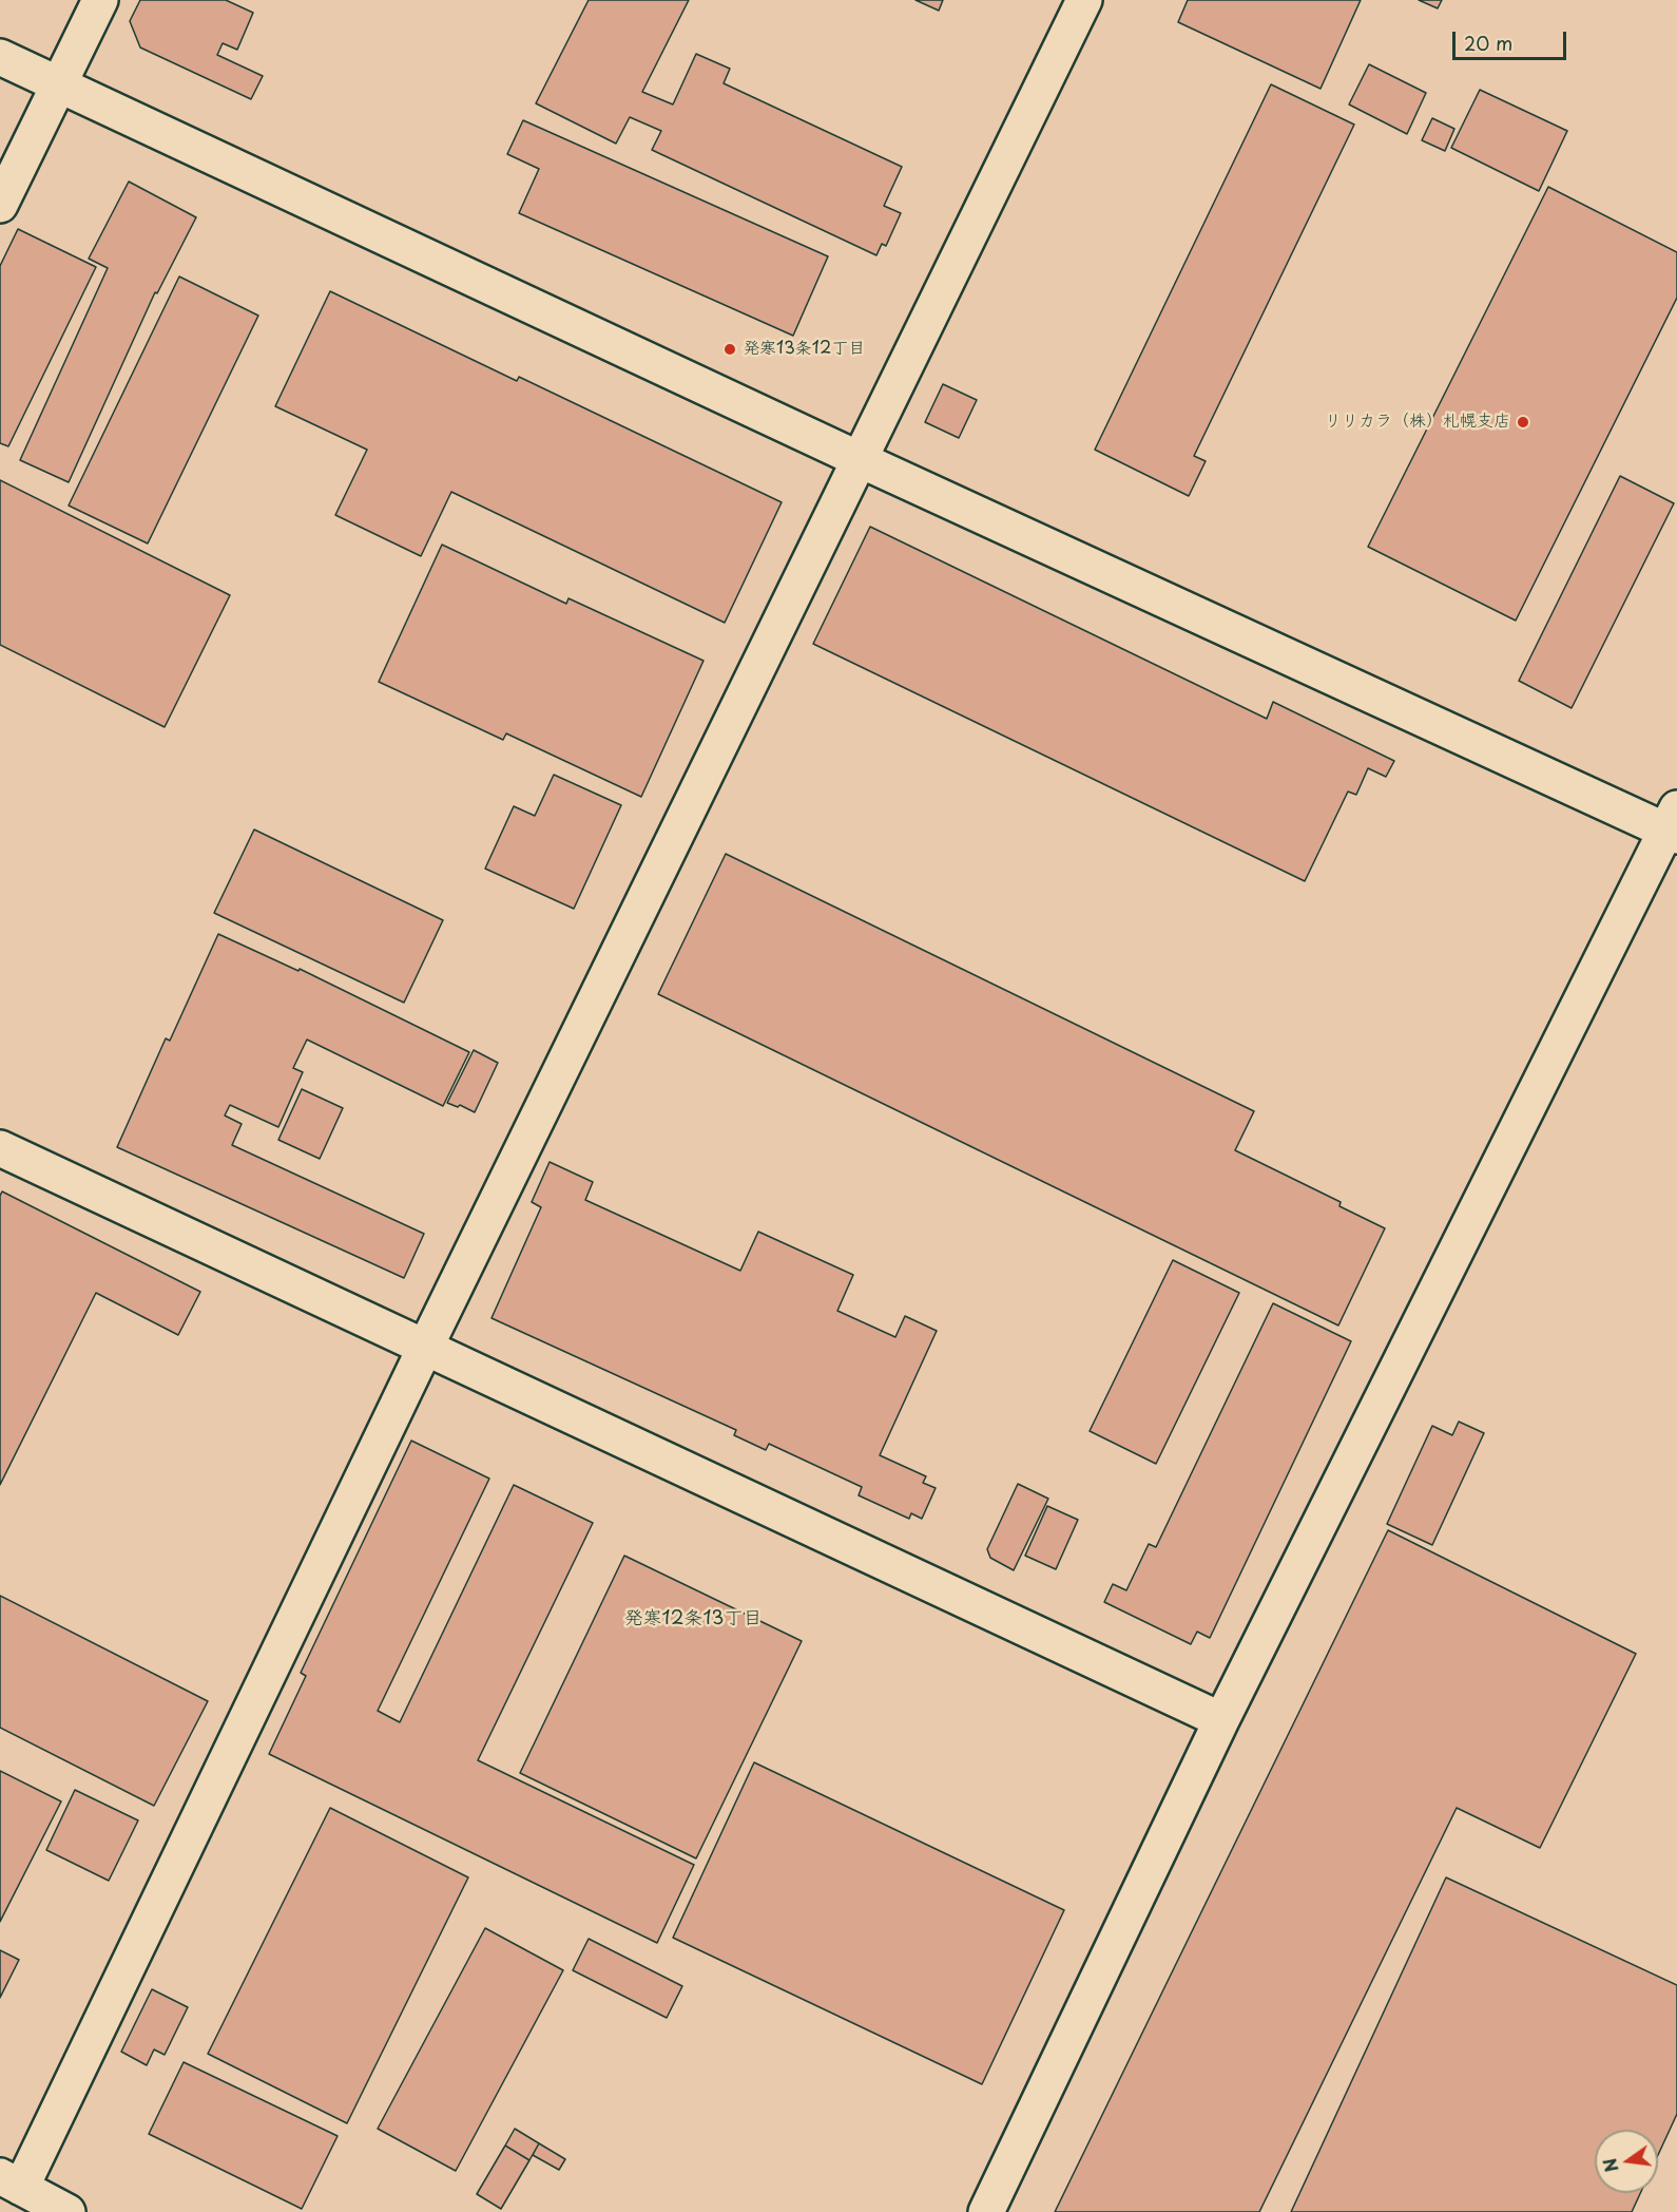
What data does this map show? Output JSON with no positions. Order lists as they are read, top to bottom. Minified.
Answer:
{"districts":["発寒12条13丁目"],"places":["発寒13条12丁目","リリカラ（株）札幌支店"],"scale_bar":"20 m","north":"left"}
